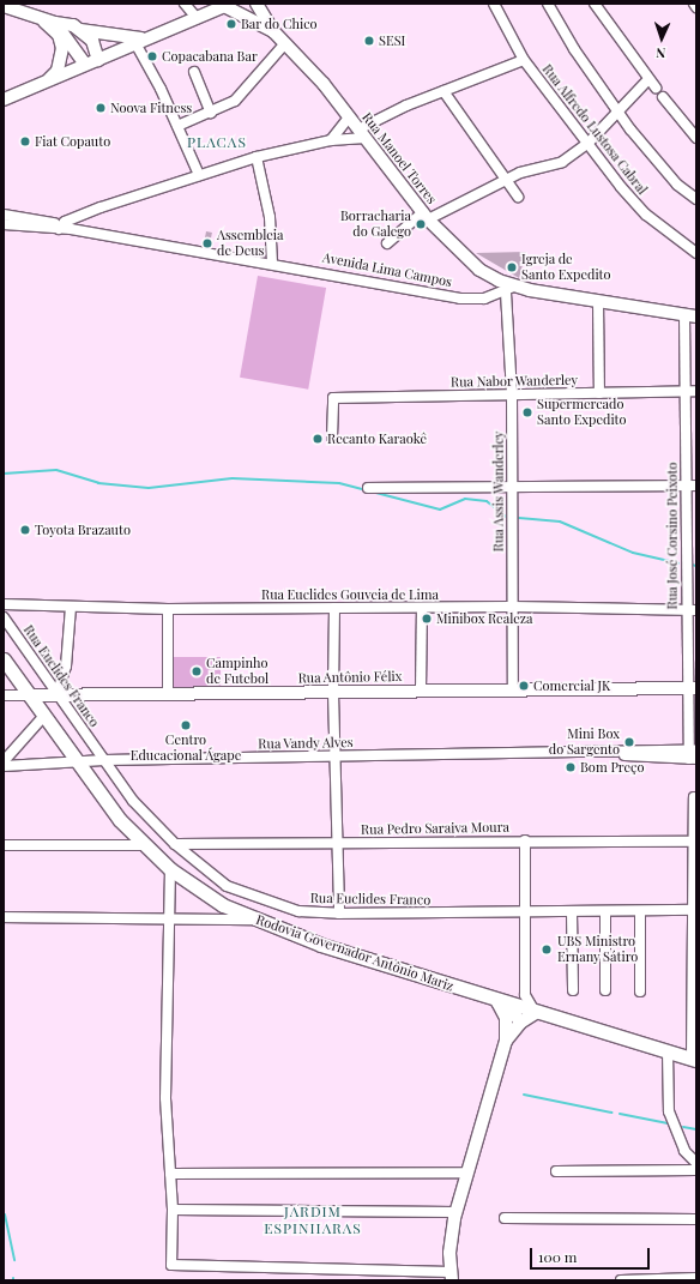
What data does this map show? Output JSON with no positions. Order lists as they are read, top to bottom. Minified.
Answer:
{"streets":{"highway":["Rodovia Governador Antônio Mariz"],"main road":["Rua Manoel Torres","Avenida Lima Campos","Rua Antônio Félix"],"street":["Rua Alfredo Lustosa Cabral","Rua Nabor Wanderley","Rua Assis Wanderley","Rua José Corsino Peixoto","Rua Euclides Gouveia de Lima","Rua Euclides Franco","Rua Vandy Alves","Rua Pedro Saraiva Moura"]},"crossings":[["Rua Manoel Torres","Avenida Lima Campos"],["Rua Manoel Torres","Rua Assis Wanderley"],["Avenida Lima Campos","Rua Assis Wanderley"],["Avenida Lima Campos","Rua José Corsino Peixoto"],["Rua Nabor Wanderley","Rua Assis Wanderley"],["Rua Nabor Wanderley","Rua José Corsino Peixoto"],["Rua Assis Wanderley","Rua Euclides Gouveia de Lima"],["Rua Assis Wanderley","Rua Antônio Félix"],["Rua José Corsino Peixoto","Rua Euclides Gouveia de Lima"],["Rua José Corsino Peixoto","Rua Antônio Félix"],["Rua José Corsino Peixoto","Rua Vandy Alves"],["Rua Euclides Franco","Rua Antônio Félix"],["Rua Euclides Franco","Rua Vandy Alves"],["Rua Euclides Franco","Rua Pedro Saraiva Moura"],["Rua Antônio Félix","Rodovia Governador Antônio Mariz"],["Rua Vandy Alves","Rodovia Governador Antônio Mariz"]],"districts":["PLACAS","JARDIM ESPINHARAS"],"places":["Bar do Chico","SESI","Copacabana Bar","Noova Fitness","Fiat Copauto","Borracharia do Galego","Assembleia de Deus","Igreja de Santo Expedito","Supermercado Santo Expedito","Recanto Karaokê","Toyota Brazauto","Minibox Realeza","Campinho de Futebol","Comercial JK","Centro Educacional Ágape","Mini Box do Sargento","Bom Preço","UBS Ministro Ernany Sátiro"],"scale_bar":"100 m","north":"bottom"}
